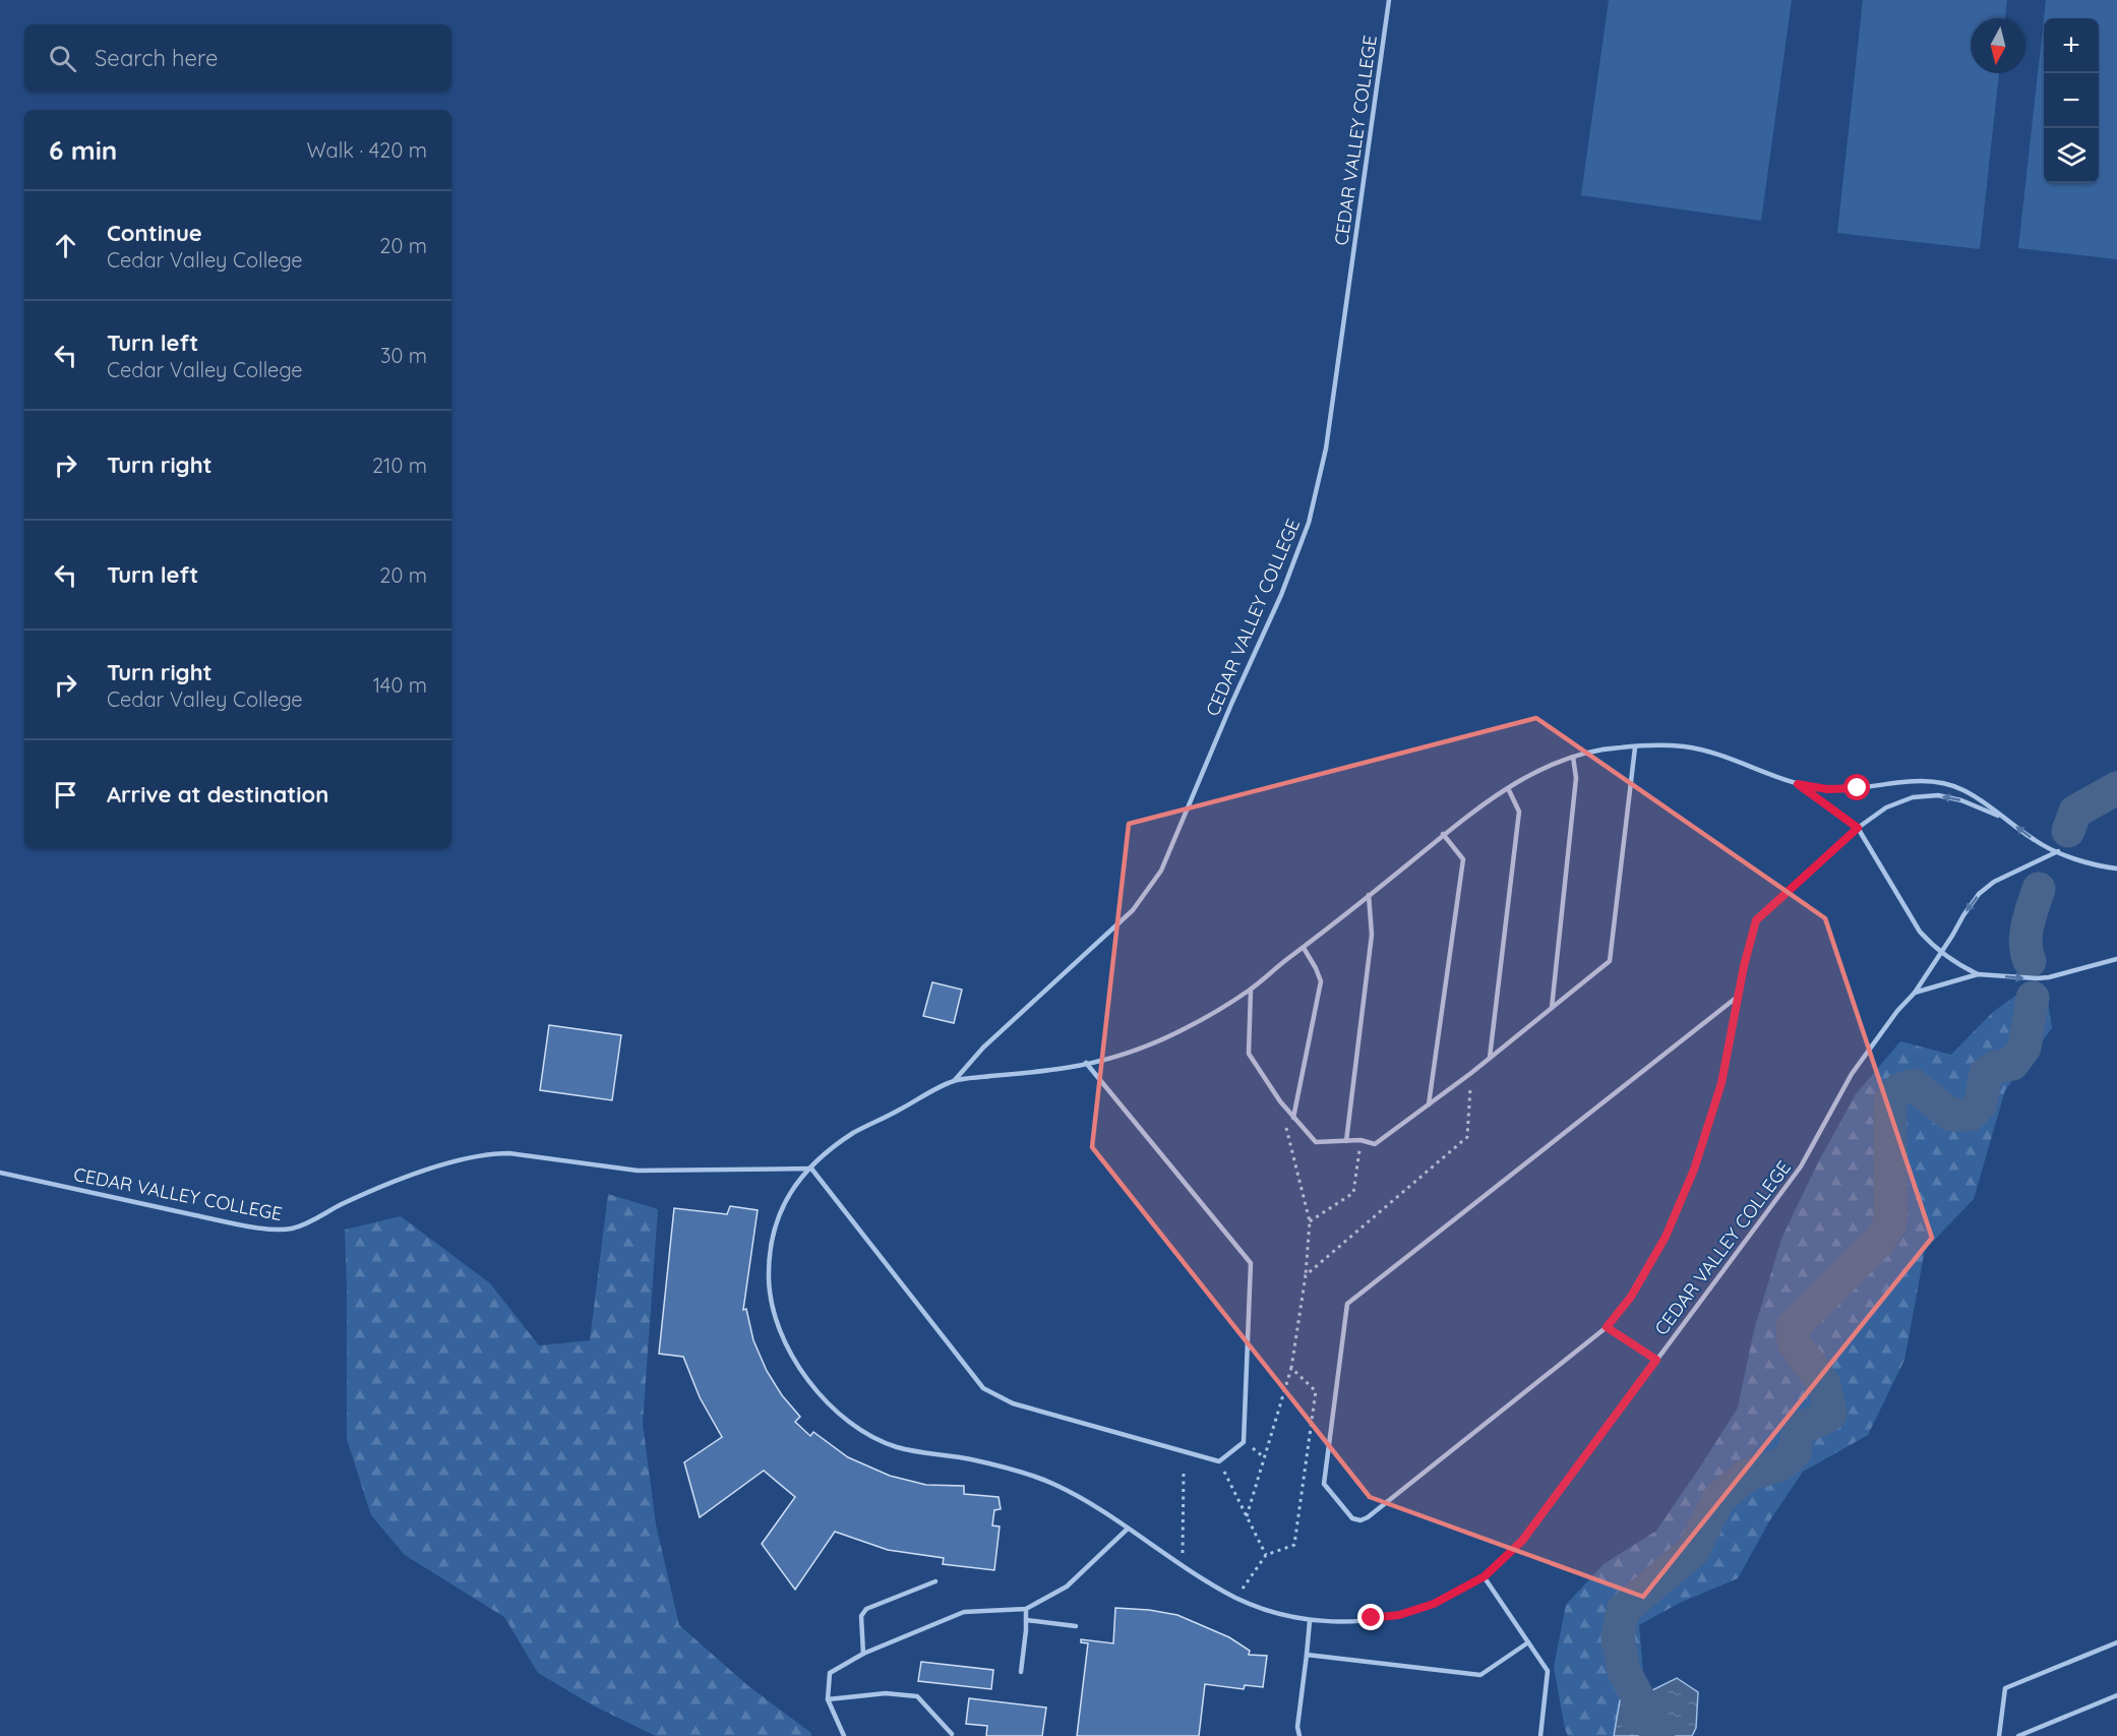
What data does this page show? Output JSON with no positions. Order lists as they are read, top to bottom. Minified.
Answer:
{"streets":{"lane":["CEDAR VALLEY COLLEGE"]},"north":"bottom","page":{"map_buttons":["+","−"],"search":"Search here","heading":["6 min","Walk · 420 m"],"list":[["Continue","Cedar Valley College","20 m"],["Turn left","Cedar Valley College","30 m"],["Turn right","210 m"],["Turn left","20 m"],["Turn right","Cedar Valley College","140 m"],"Arrive at destination"]}}
